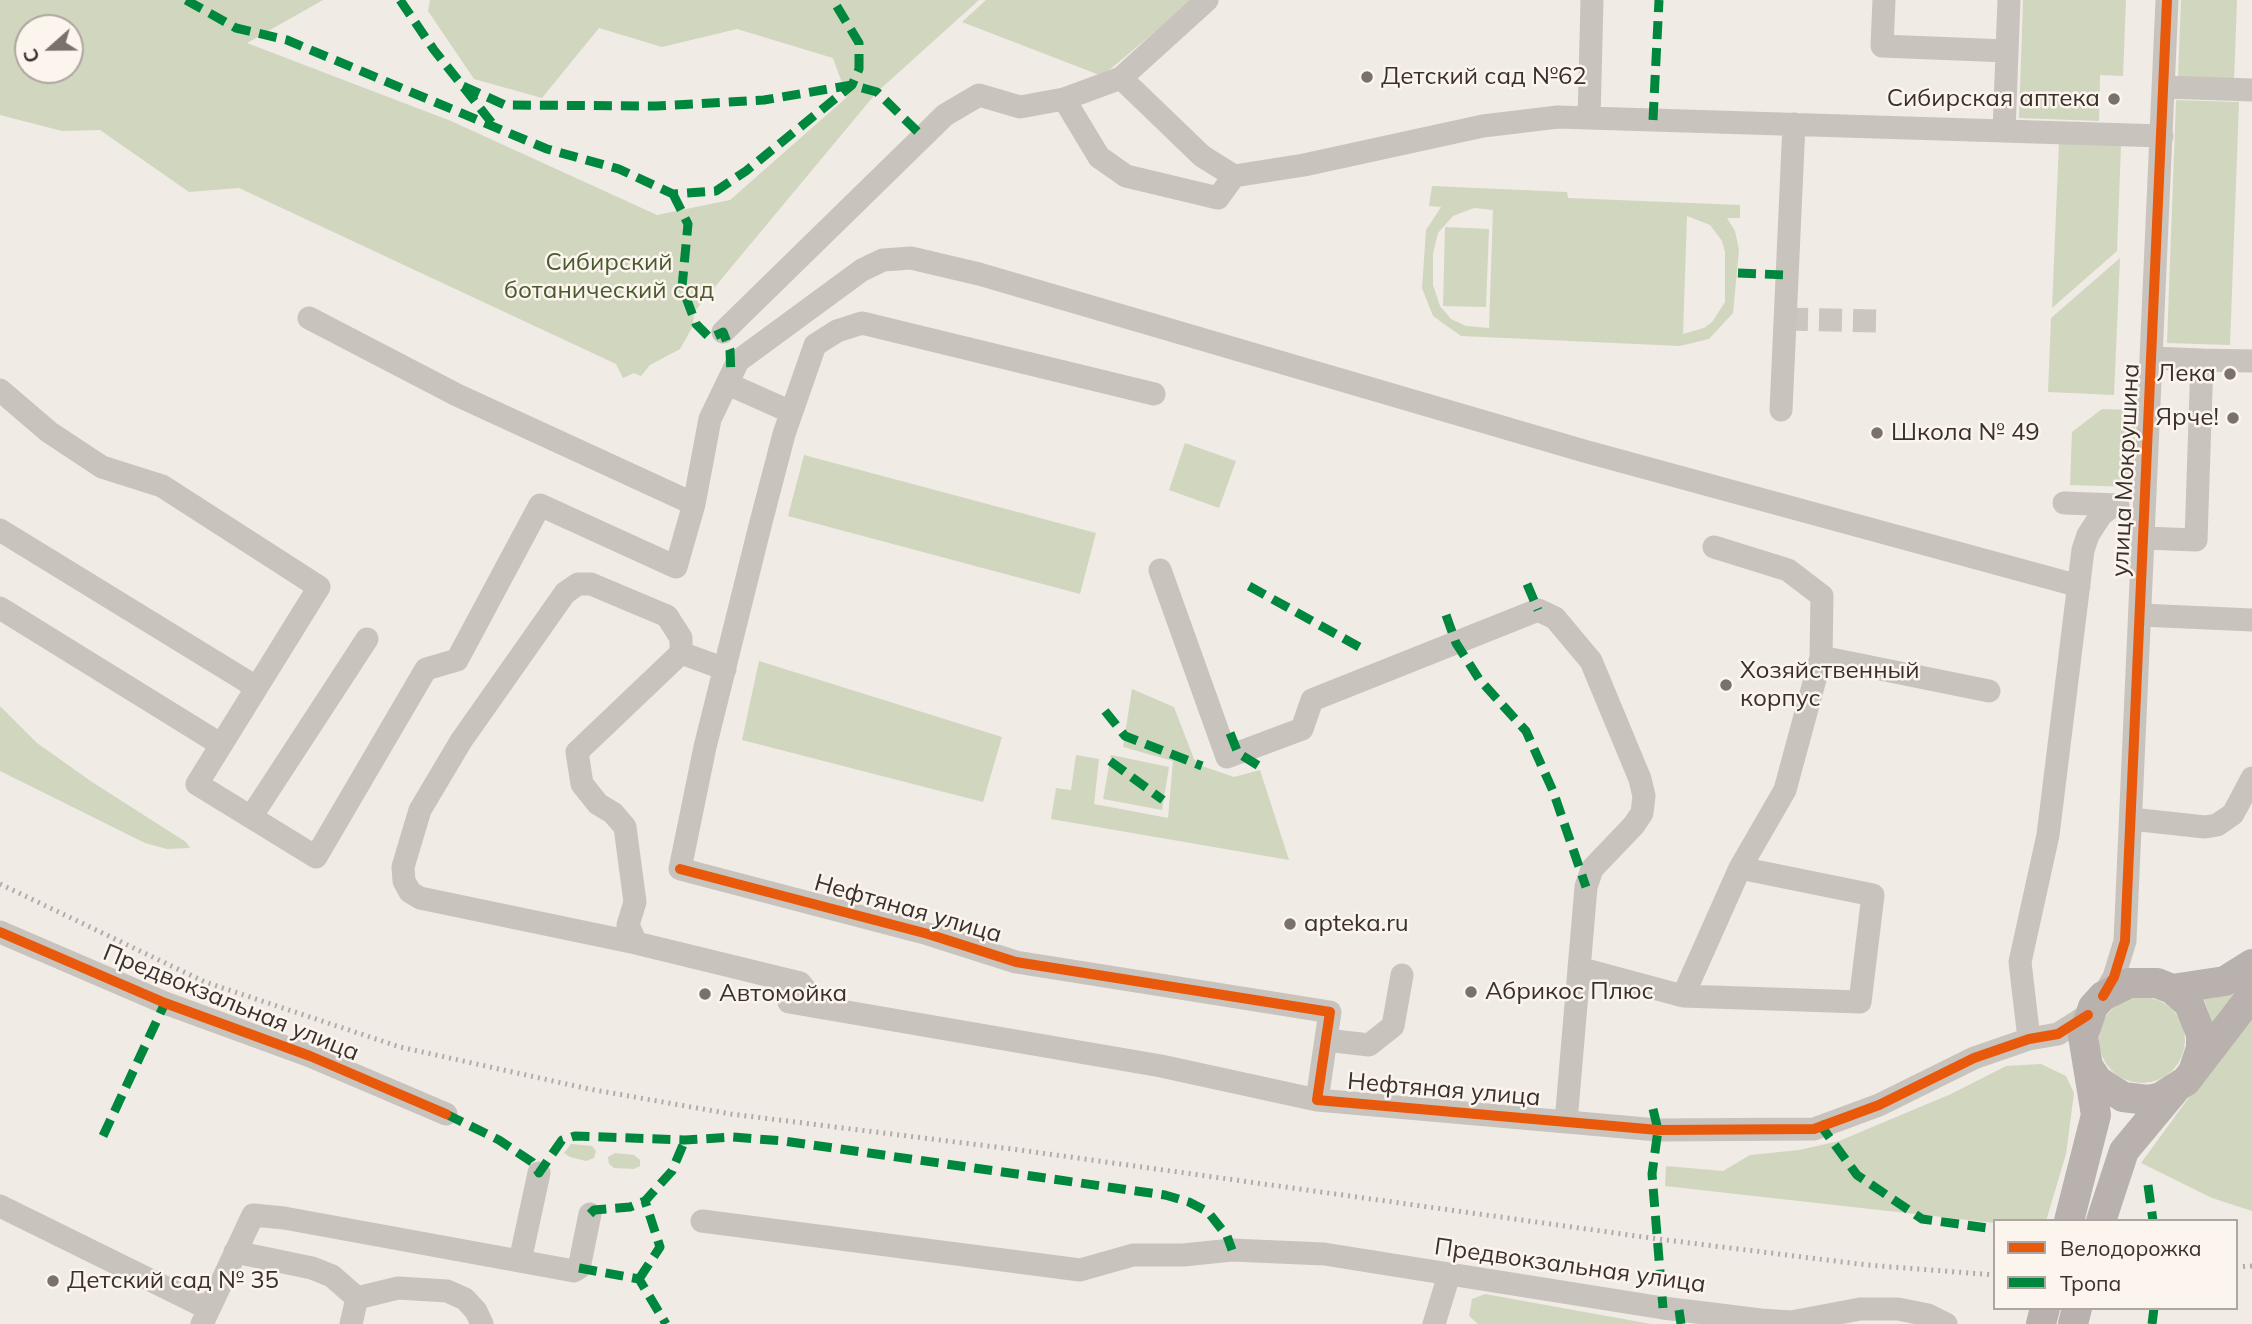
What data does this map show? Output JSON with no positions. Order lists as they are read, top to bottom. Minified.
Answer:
{"streets":{"street":["улица Мокрушина","Нефтяная улица","Предвокзальная улица"]},"crossings":[["улица Мокрушина","Нефтяная улица"]],"parks":["Сибирский ботанический сад"],"places":["Детский сад №62","Сибирская аптека","Лека","Ярче!","Школа № 49","Хозяйственный корпус","apteka.ru","Абрикос Плюс","Автомойка","Детский сад № 35"],"legend":["Велодорожка","Тропа"],"north":"left"}
